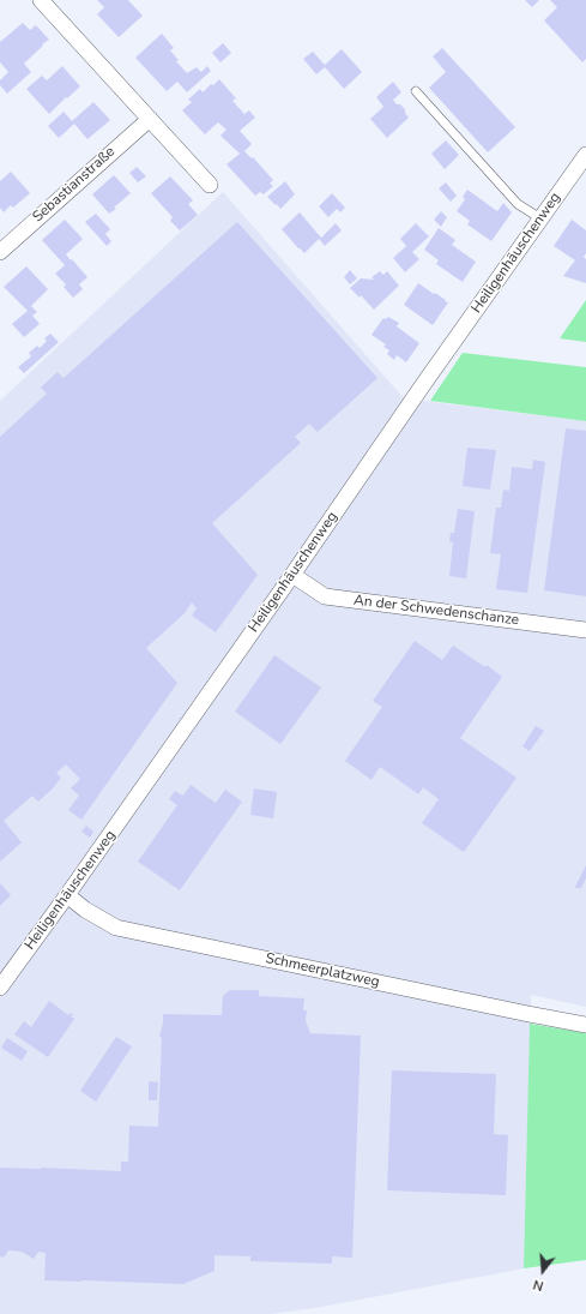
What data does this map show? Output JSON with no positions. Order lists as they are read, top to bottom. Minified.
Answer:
{"streets":{"street":["Sebastianstraße","Heiligenhäuschenweg","An der Schwedenschanze","Schmeerplatzweg"]},"crossings":[["Heiligenhäuschenweg","An der Schwedenschanze"],["Heiligenhäuschenweg","Schmeerplatzweg"]],"north":"bottom"}
